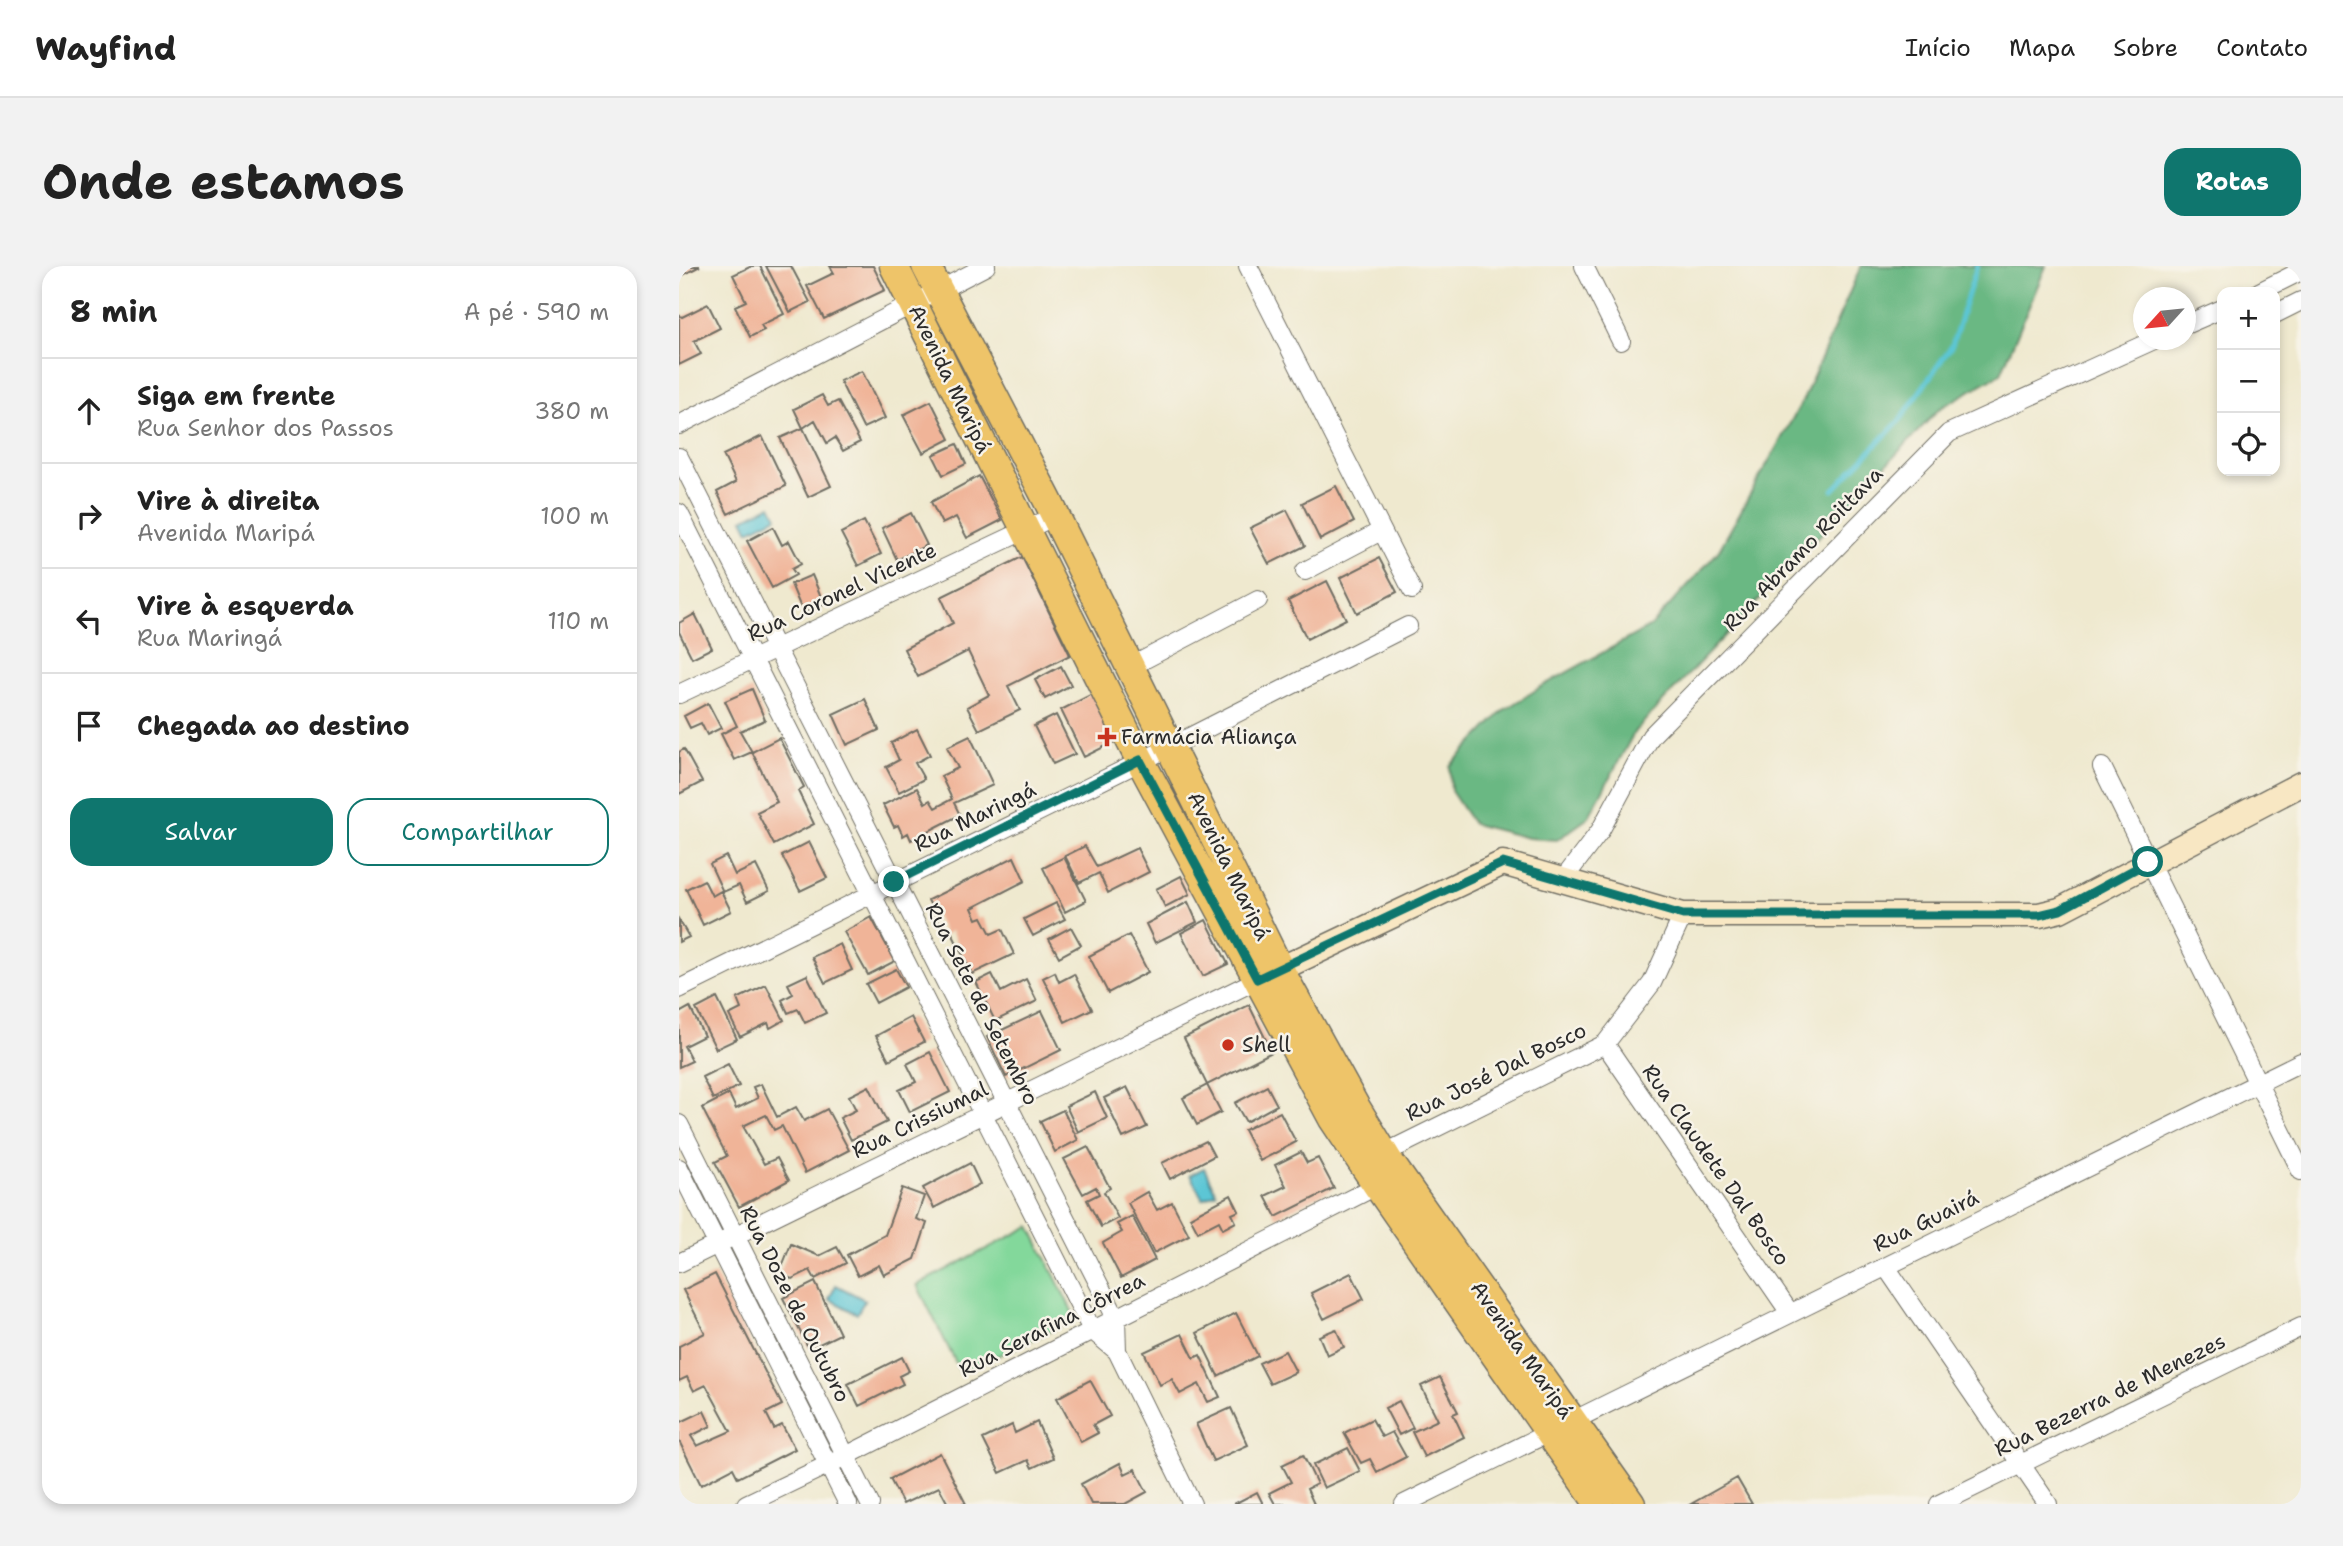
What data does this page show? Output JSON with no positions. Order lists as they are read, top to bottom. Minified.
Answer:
{"streets":{"main road":["Avenida Maripá"],"street":["Rua Abramo Roittava","Rua Coronel Vicente","Rua Maringá","Rua Sete de Setembro","Rua José Dal Bosco","Rua Crissiumal","Rua Claudete Dal Bosco","Rua Guairá","Rua Doze de Outubro","Rua Serafina Côrrea","Rua Bezerra de Menezes"]},"crossings":[["Avenida Maripá","Rua Coronel Vicente"],["Avenida Maripá","Rua Maringá"],["Avenida Maripá","Rua José Dal Bosco"],["Avenida Maripá","Rua Crissiumal"],["Avenida Maripá","Rua Guairá"],["Avenida Maripá","Rua Serafina Côrrea"],["Rua Coronel Vicente","Rua Sete de Setembro"],["Rua Maringá","Rua Sete de Setembro"],["Rua Sete de Setembro","Rua Crissiumal"],["Rua Sete de Setembro","Rua Serafina Côrrea"],["Rua José Dal Bosco","Rua Claudete Dal Bosco"],["Rua José Dal Bosco","Rua Serafina Côrrea"],["Rua Crissiumal","Rua Doze de Outubro"],["Rua Claudete Dal Bosco","Rua Guairá"],["Rua Doze de Outubro","Rua Serafina Côrrea"]],"places":{"health":["Farmácia Aliança"],"other":["Shell"]},"north":"bottom left","page":{"header":"Wayfind","nav":["Início","Mapa","Sobre","Contato"],"buttons":["Rotas",["Salvar","Compartilhar"]],"title":"Onde estamos","heading":["8 min","A pé · 590 m"],"map_buttons":["+","−"],"list":[["Siga em frente","Rua Senhor dos Passos","380 m"],["Vire à direita","Avenida Maripá","100 m"],["Vire à esquerda","Rua Maringá","110 m"],"Chegada ao destino"]}}
